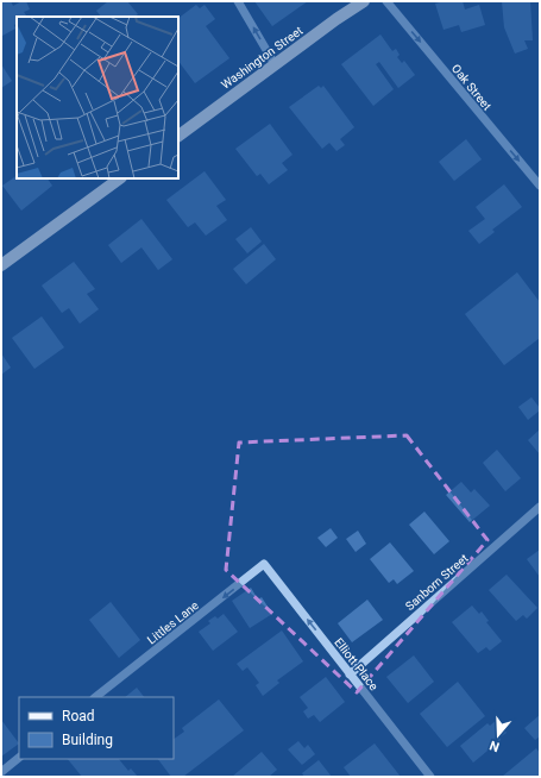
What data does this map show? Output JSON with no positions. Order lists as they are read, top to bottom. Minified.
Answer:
{"streets":{"main road":["Washington Street"],"street":["Oak Street","Sanborn Street","Littles Lane","Elliott Place"]},"crossings":[["Sanborn Street","Elliott Place"],["Littles Lane","Elliott Place"]],"one_way":["Oak Street","Littles Lane","Elliott Place"],"legend":["Road","Building"],"north":"bottom"}
